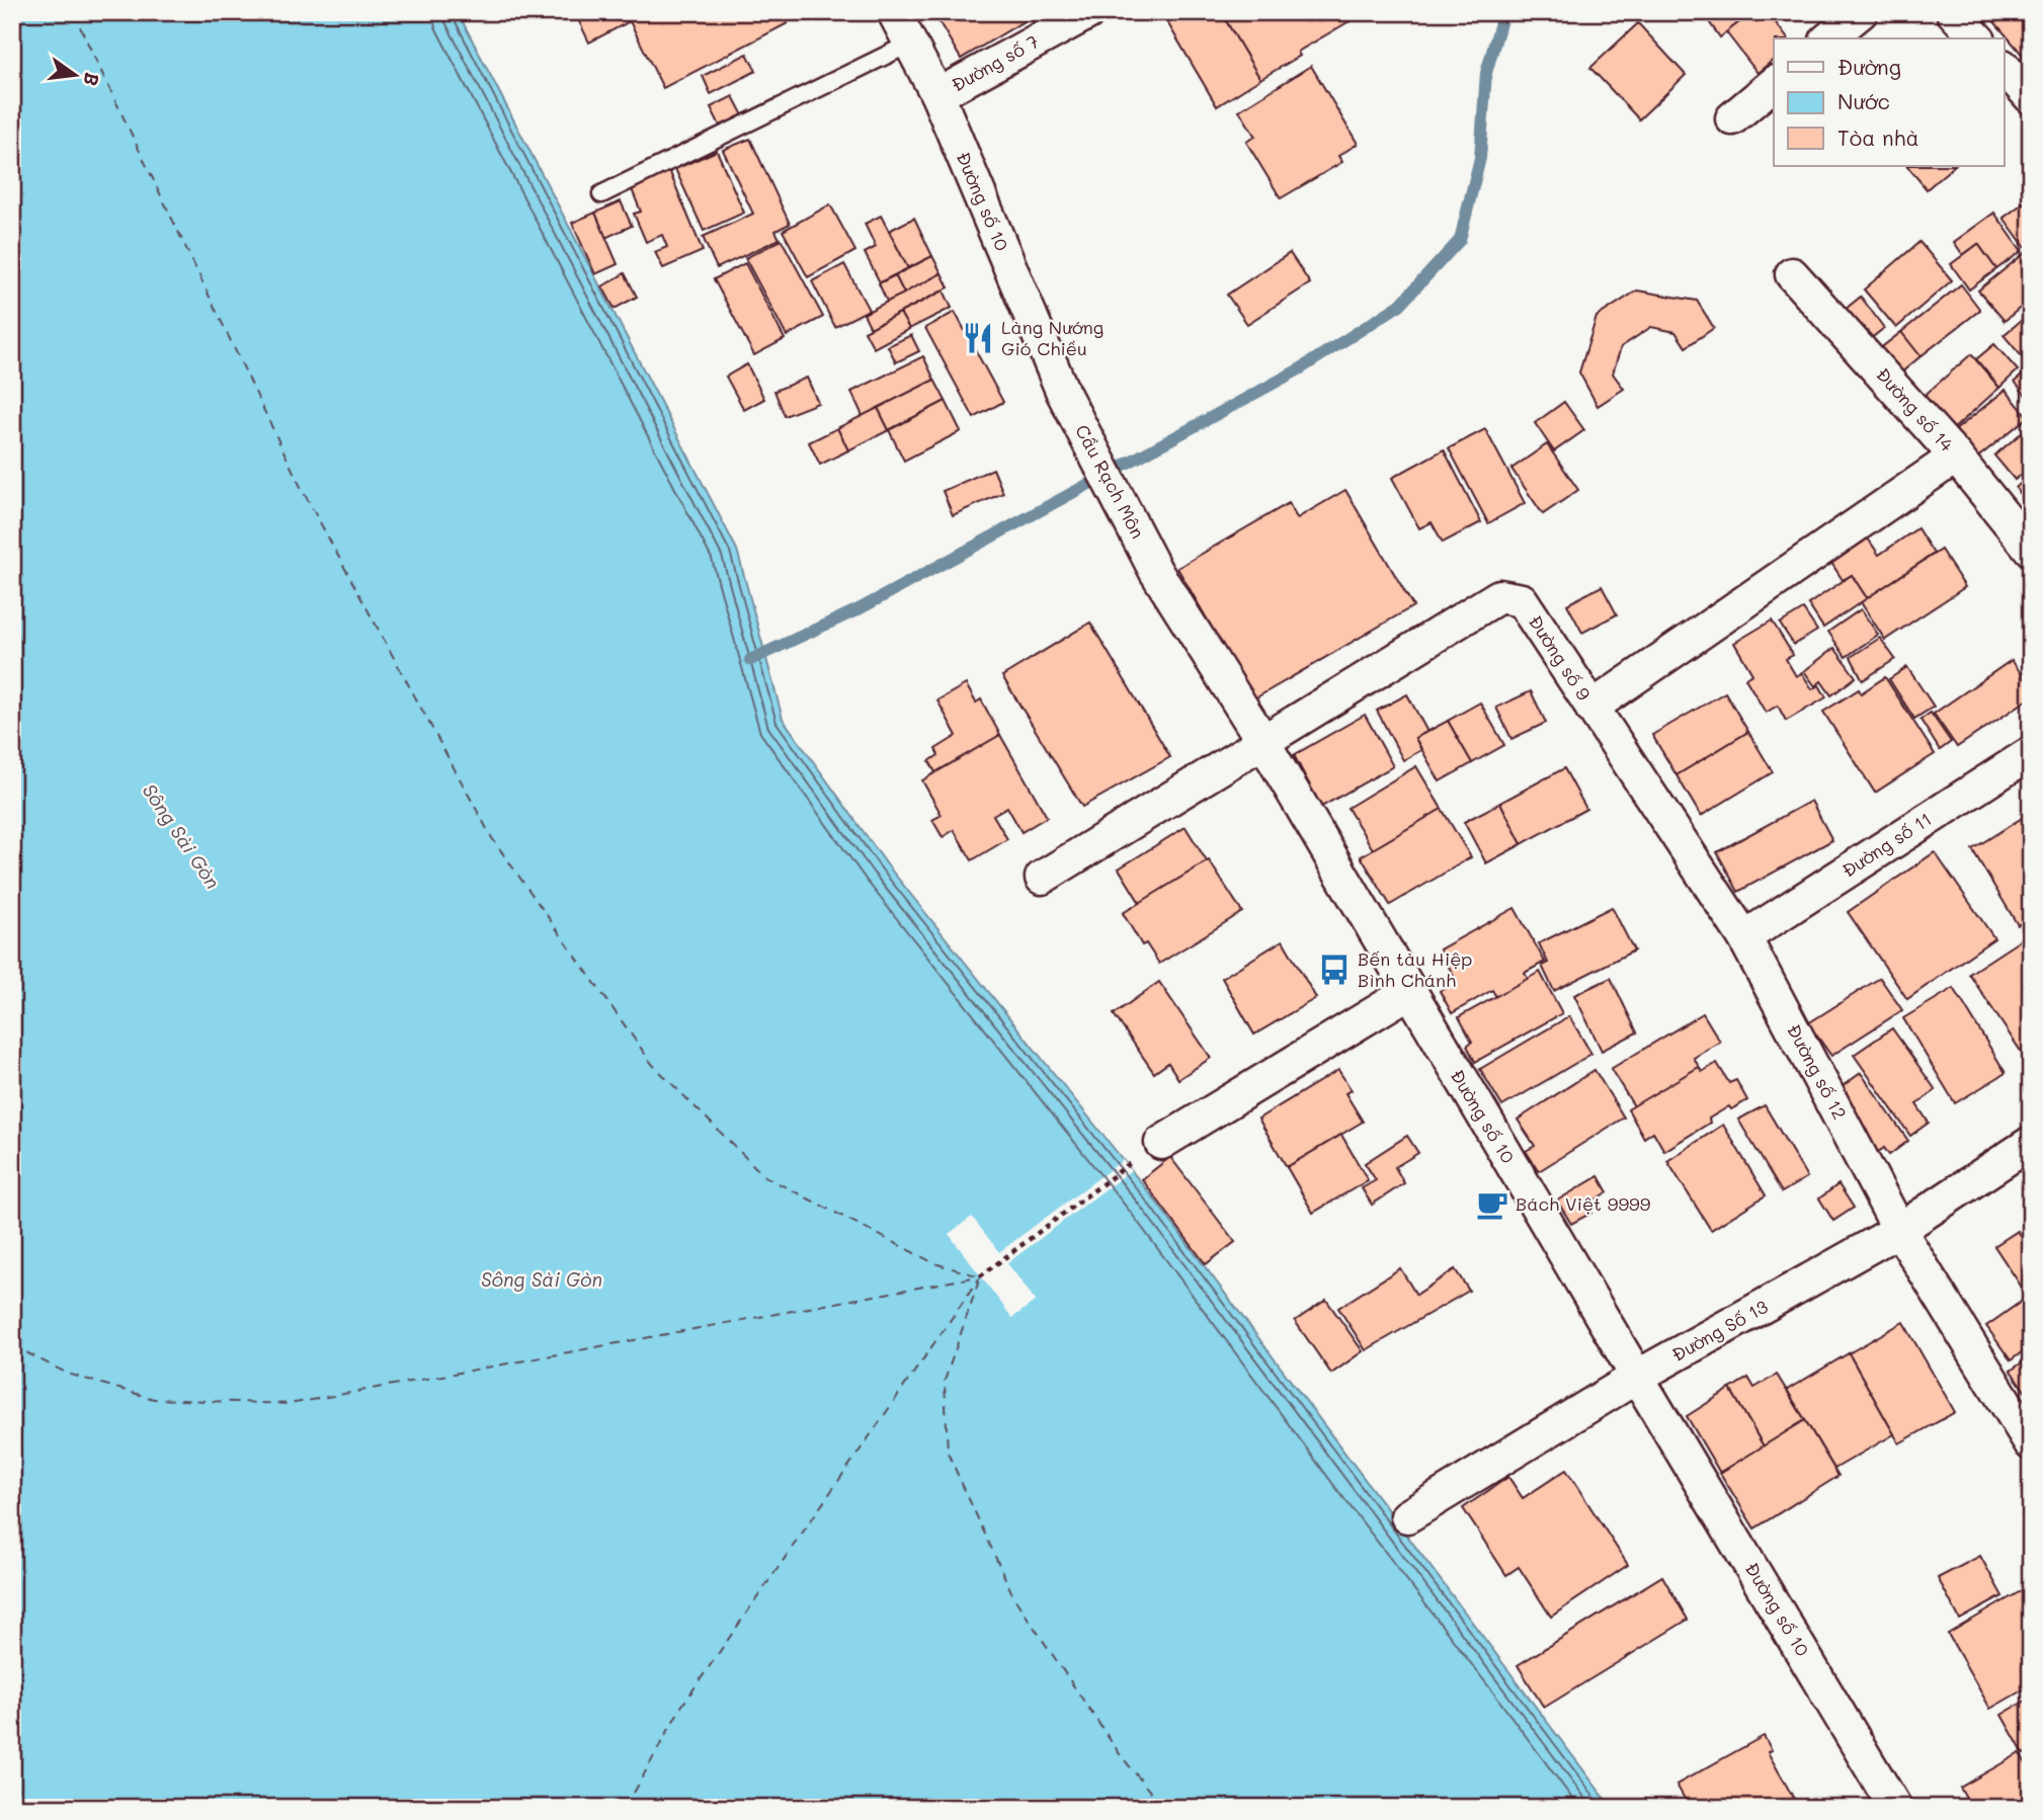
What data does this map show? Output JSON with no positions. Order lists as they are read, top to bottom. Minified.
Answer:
{"streets":{"street":["Đường số 7","Đường số 10","Đường số 14","Cầu Rạch Môn","Đường số 9","Đường số 11","Đường số 12","Đường Số 13"]},"crossings":[["Đường số 7","Đường số 10"],["Đường số 10","Cầu Rạch Môn"],["Đường số 10","Đường số 9"],["Đường số 10","Đường Số 13"],["Đường số 14","Đường số 9"],["Đường số 9","Đường số 12"],["Đường số 11","Đường số 12"],["Đường số 12","Đường Số 13"]],"water":["Sông Sài Gòn"],"places":{"restaurant":["Làng Nướng Gió Chiều"],"bus stop":["Bến tàu Hiệp Bình Chánh"],"cafe":["Bách Việt 9999"]},"legend":["Đường","Nước","Tòa nhà"],"north":"right"}
